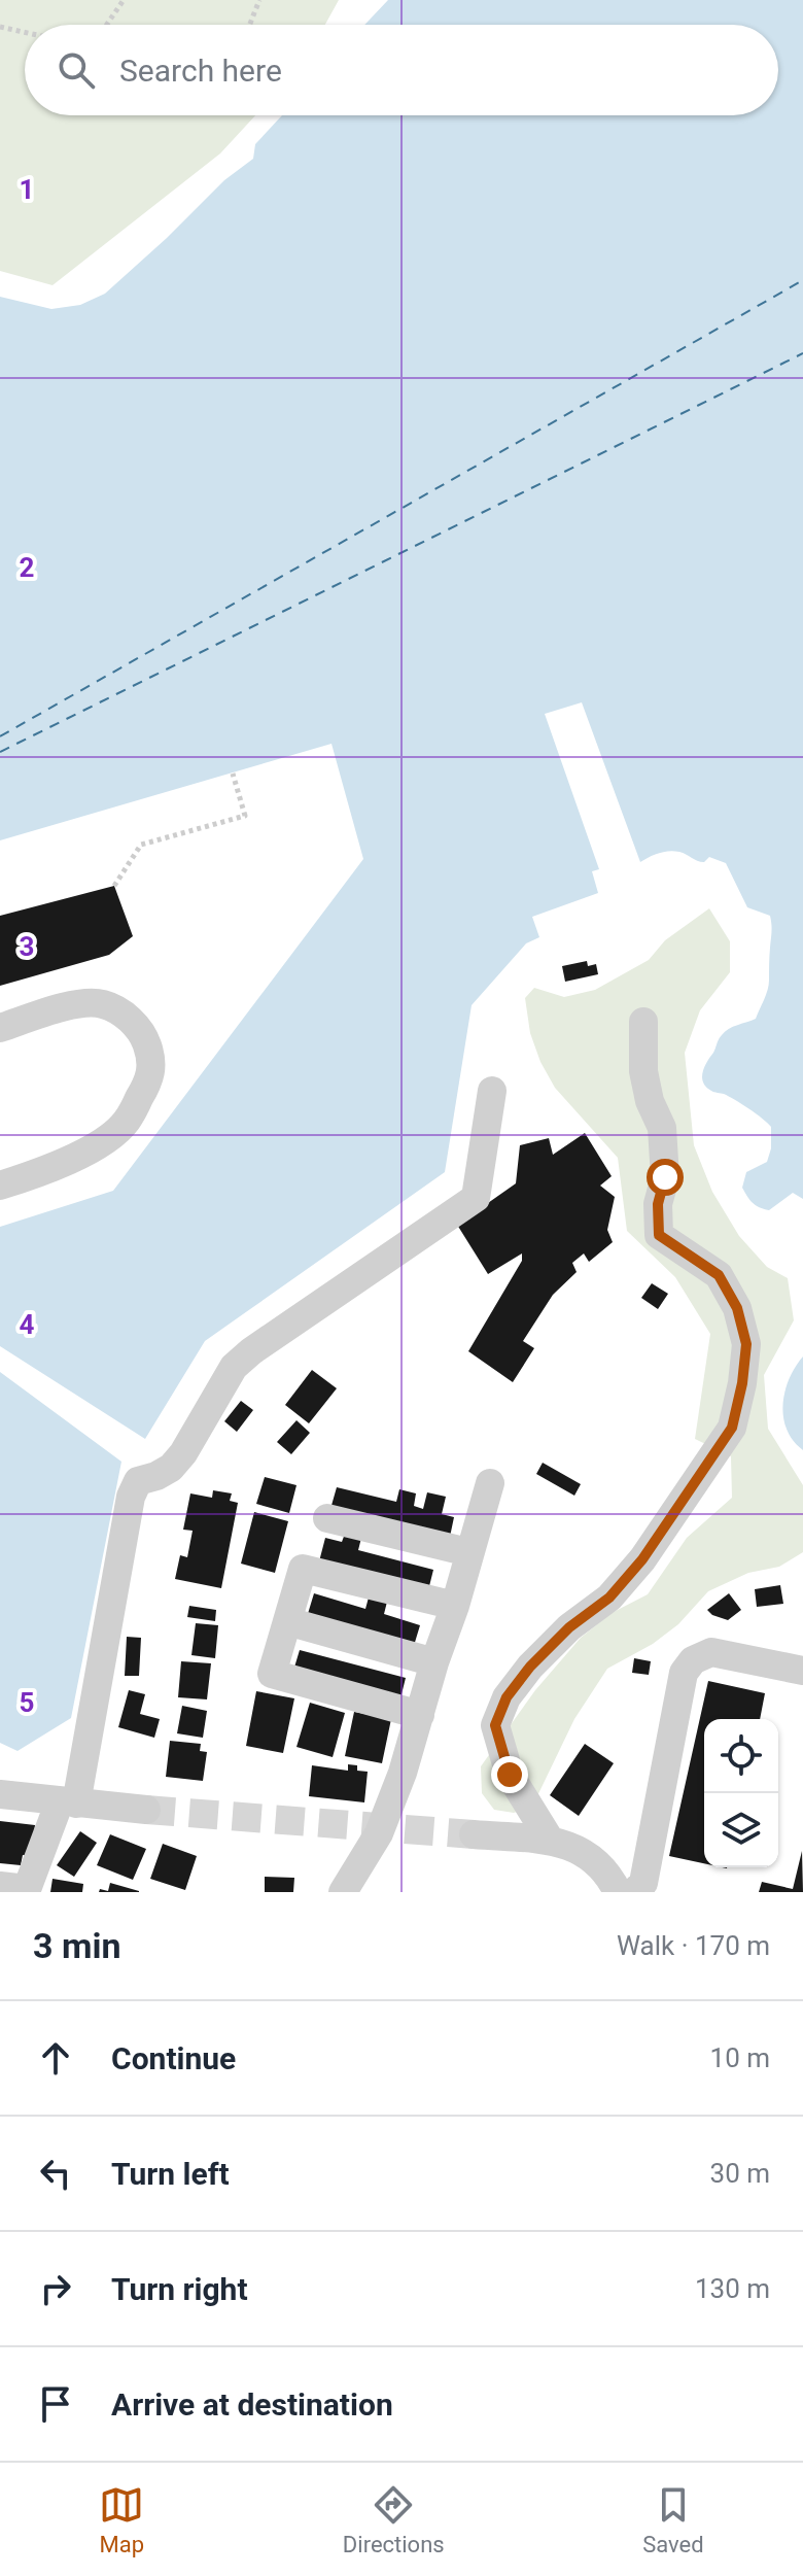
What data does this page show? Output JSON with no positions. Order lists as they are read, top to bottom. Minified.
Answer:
{"page":{"search":"Search here","heading":["3 min","Walk · 170 m"],"list":[["Continue","10 m"],["Turn left","30 m"],["Turn right","130 m"],"Arrive at destination"],"nav":["Map","Directions","Saved"]},"grid":{"rows":["1","2","3","4","5"]}}
